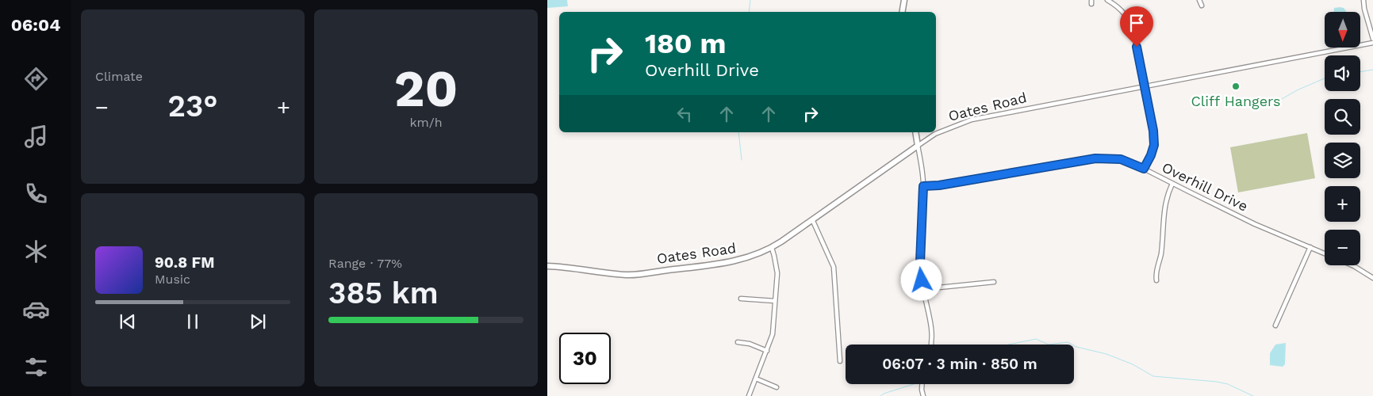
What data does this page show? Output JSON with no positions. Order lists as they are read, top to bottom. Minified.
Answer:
{"streets":{"street":["Oates Road","Overhill Drive"]},"places":["Cliff Hangers"],"north":"bottom","page":{"tabs":"06:04","tile":["Climate",["20","km/h"],["Range · 77%","385 km"]],"map_buttons":["+","−"],"turn":["180 m","Overhill Drive"],"heat":["−","23°","+"],"song":["90.8 FM","Music"],"limit":"30","trip":"06:07 · 3 min · 850 m"}}
